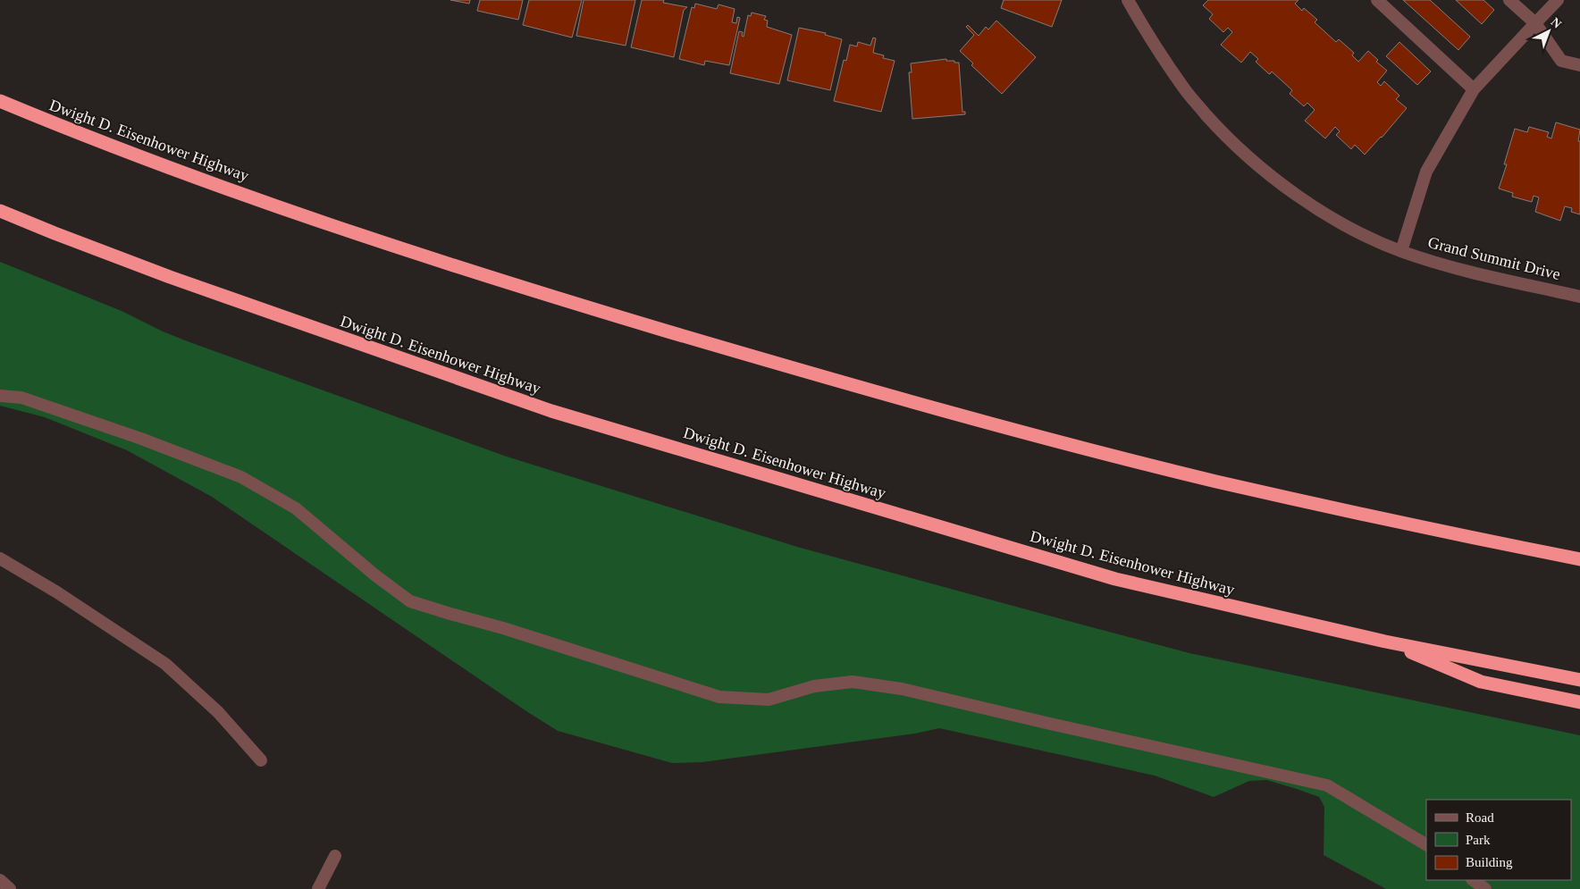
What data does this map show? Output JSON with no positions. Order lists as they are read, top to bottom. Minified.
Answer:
{"streets":{"highway":["Dwight D. Eisenhower Highway"],"street":["Grand Summit Drive"]},"legend":["Road","Park","Building"],"north":"top right"}
